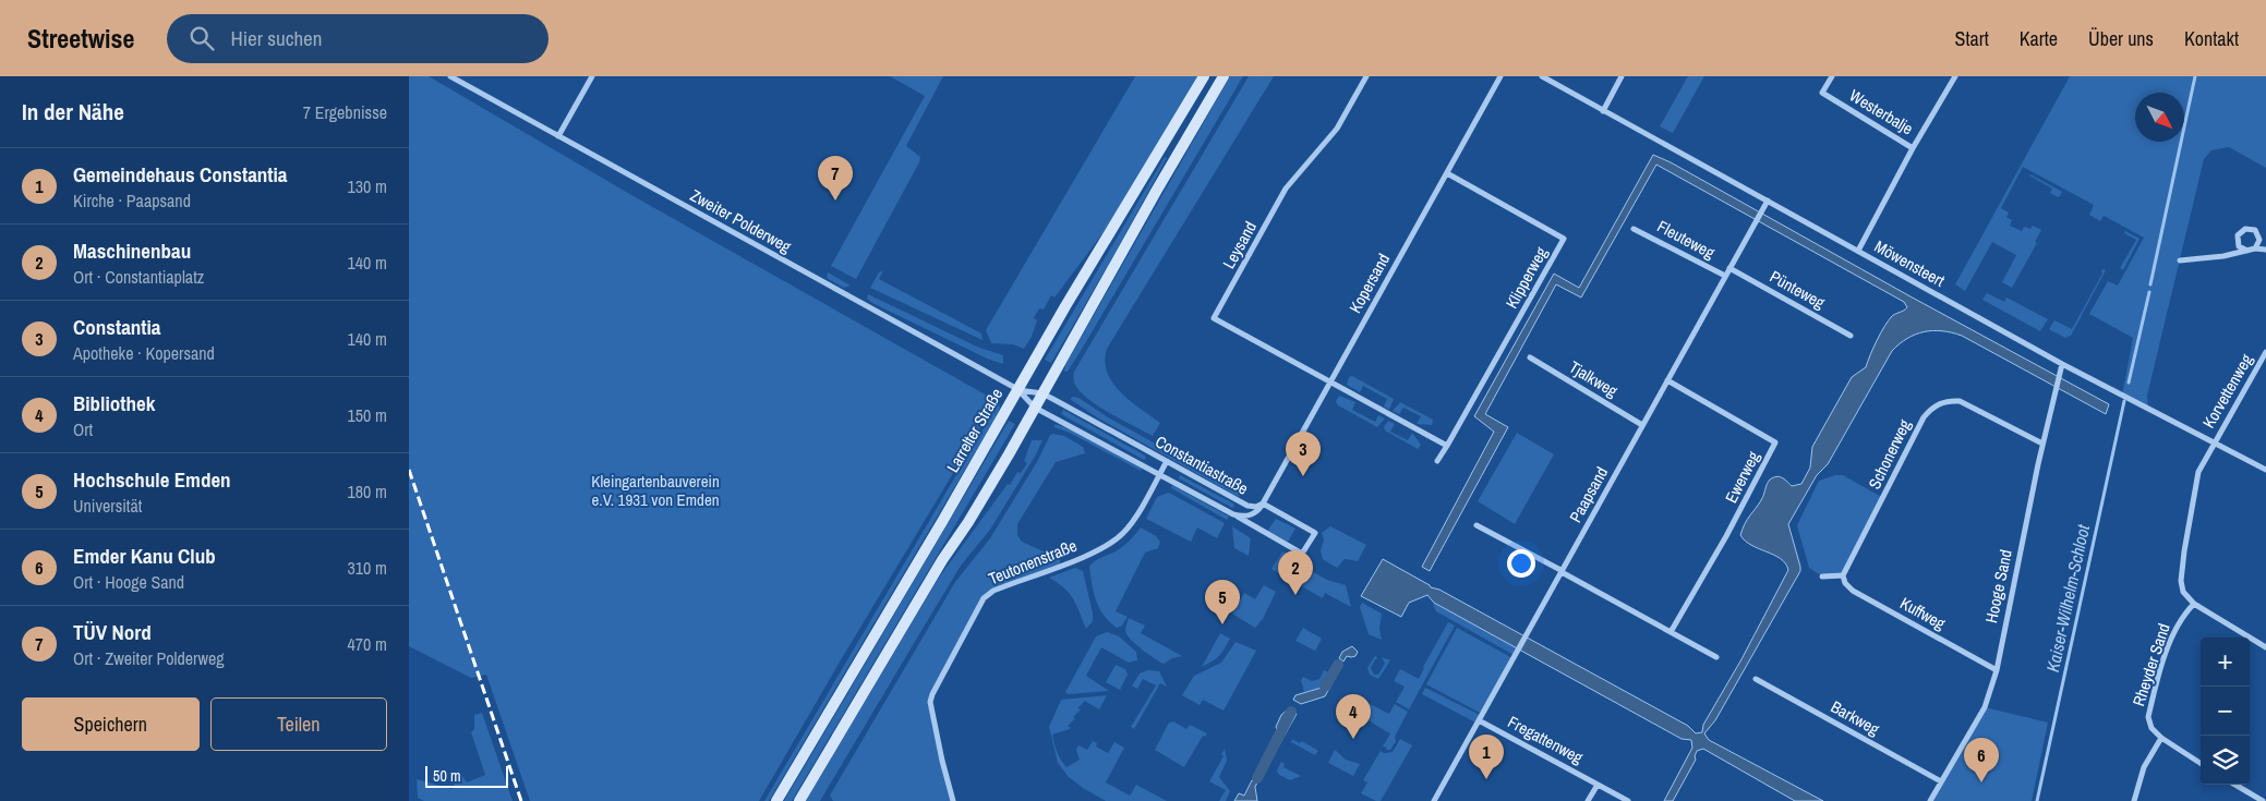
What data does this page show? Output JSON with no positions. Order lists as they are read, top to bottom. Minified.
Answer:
{"streets":{"street":["Westerbalje","Zweiter Polderweg","Fleuteweg","Leysand","Möwensteert","Klipperweg","Kopersand","Pünteweg","Tjalkweg","Korvettenweg","Larrelter Straße","Schonerweg","Constantiastraße","Ewerweg","Paapsand","Teutonenstraße","Hooge Sand","Kuffweg","Rheyder Sand","Barkweg","Fregattenweg"]},"crossings":[["Westerbalje","Möwensteert"],["Zweiter Polderweg","Larrelter Straße"],["Zweiter Polderweg","Constantiastraße"],["Fleuteweg","Paapsand"],["Leysand","Kopersand"],["Möwensteert","Korvettenweg"],["Möwensteert","Paapsand"],["Möwensteert","Hooge Sand"],["Klipperweg","Kopersand"],["Kopersand","Constantiastraße"],["Pünteweg","Paapsand"],["Tjalkweg","Paapsand"],["Schonerweg","Hooge Sand"],["Schonerweg","Kuffweg"],["Constantiastraße","Teutonenstraße"],["Ewerweg","Paapsand"],["Paapsand","Fregattenweg"],["Hooge Sand","Kuffweg"],["Hooge Sand","Barkweg"]],"water":["Kaiser-Wilhelm-Schloot"],"parks":["Kleingartenbauverein e.V. 1931 von Emden"],"scale_bar":"50 m","north":"bottom right","page":{"header":"Streetwise","search":"Hier suchen","nav":["Start","Karte","Über uns","Kontakt"],"heading":["In der Nähe","7 Ergebnisse"],"list":[{"mark":"1","name":"Gemeindehaus Constantia","note":"Kirche · Paapsand","value":"130 m"},{"mark":"2","name":"Maschinenbau","note":"Ort · Constantiaplatz","value":"140 m"},{"mark":"3","name":"Constantia","note":"Apotheke · Kopersand","value":"140 m"},{"mark":"4","name":"Bibliothek","note":"Ort","value":"150 m"},{"mark":"5","name":"Hochschule Emden","note":"Universität","value":"180 m"},{"mark":"6","name":"Emder Kanu Club","note":"Ort · Hooge Sand","value":"310 m"},{"mark":"7","name":"TÜV Nord","note":"Ort · Zweiter Polderweg","value":"470 m"}],"pins":["7","3","2","5","4","1","6"],"map_buttons":["+","−"],"buttons":["Speichern","Teilen"],"scale":"50 m"}}
